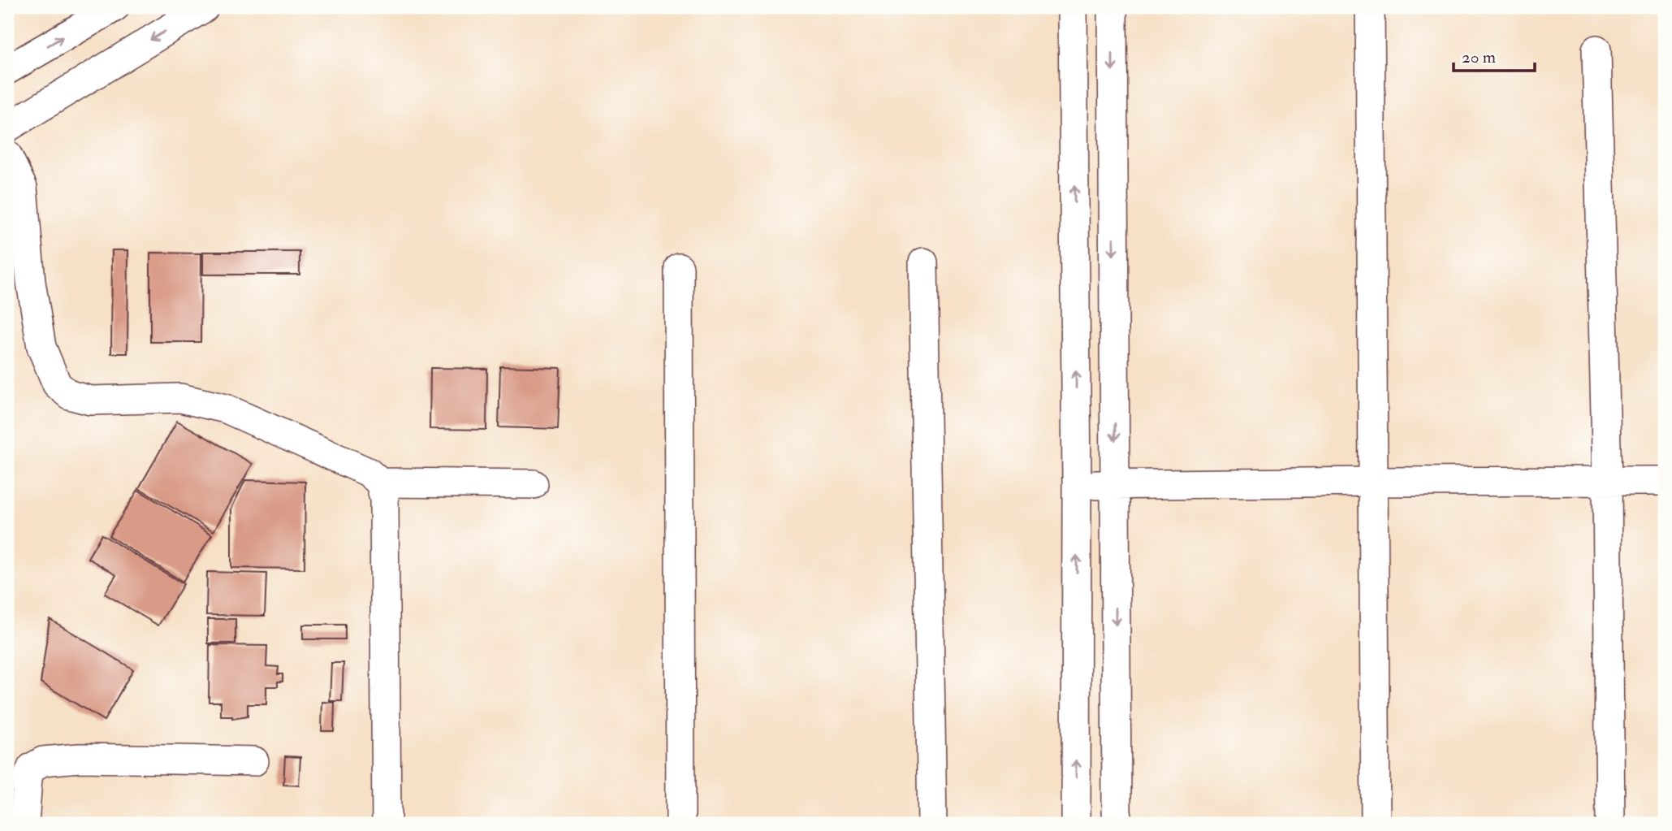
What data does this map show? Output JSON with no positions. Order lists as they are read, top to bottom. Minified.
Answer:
{"scale_bar":"20 m"}
